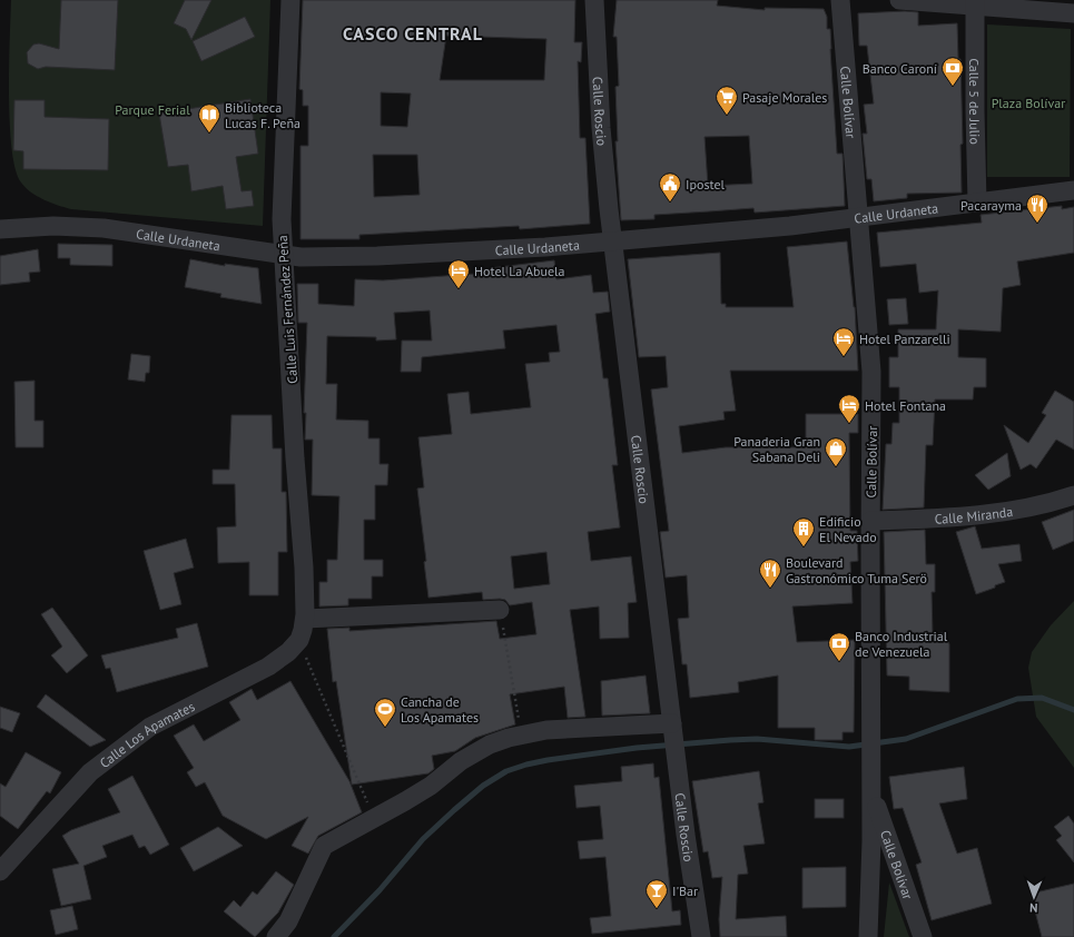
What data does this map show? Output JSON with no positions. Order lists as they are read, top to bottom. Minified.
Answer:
{"streets":{"street":["Calle 5 de Julio","Calle Bolívar","Calle Roscio","Calle Urdaneta","Calle Luis Fernández Peña","Calle Miranda","Calle Los Apamates"]},"crossings":[["Calle 5 de Julio","Calle Urdaneta"],["Calle Bolívar","Calle Urdaneta"],["Calle Bolívar","Calle Miranda"],["Calle Roscio","Calle Urdaneta"],["Calle Urdaneta","Calle Luis Fernández Peña"]],"districts":["CASCO CENTRAL"],"parks":["Plaza Bolívar","Parque Ferial"],"places":{"bank":["Banco Caroní","Banco Industrial de Venezuela"],"supermarket":["Pasaje Morales"],"library":["Biblioteca Lucas F. Peña"],"public building":["Ipostel"],"restaurant":["Pacarayma","Boulevard Gastronómico Tuma Serö"],"hotel":["Hotel La Abuela","Hotel Panzarelli","Hotel Fontana"],"shop":["Panaderia Gran Sabana Deli"],"building":["Edificio El Nevado"],"sports":["Cancha de Los Apamates"],"bar":["I'Bar"]},"north":"bottom"}
